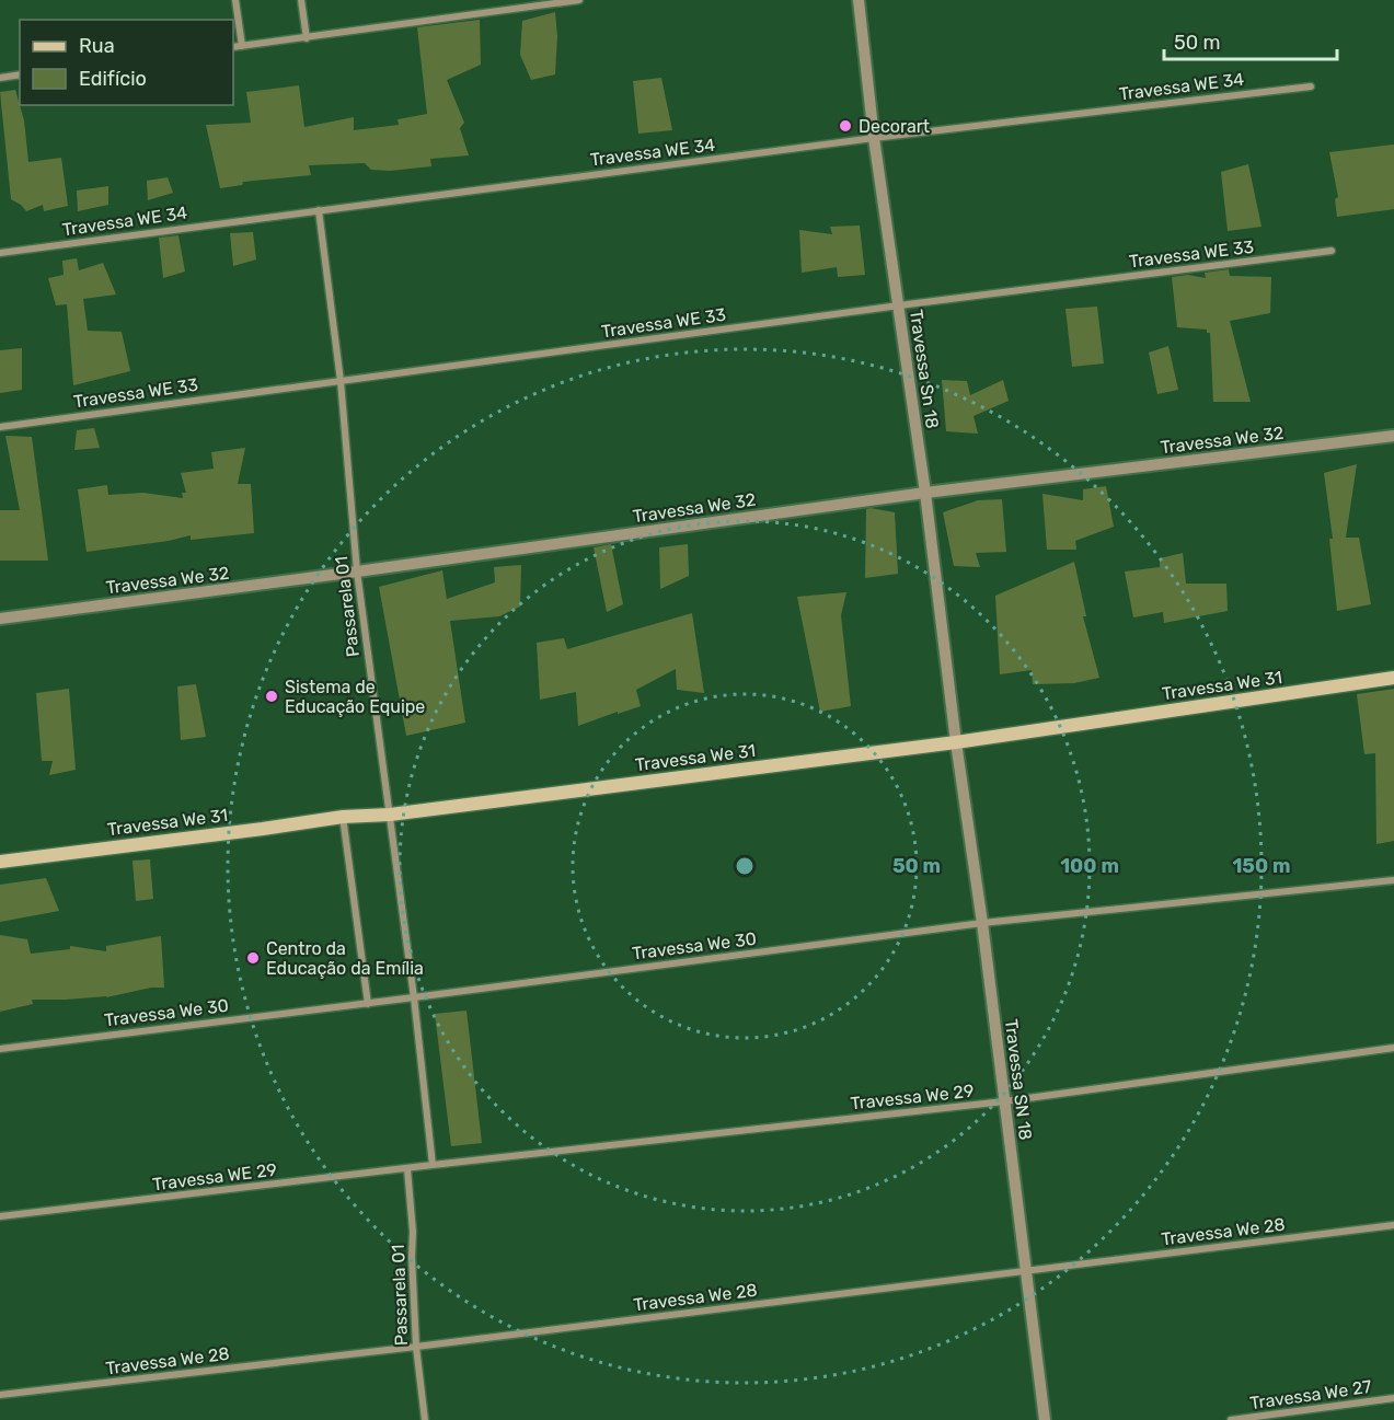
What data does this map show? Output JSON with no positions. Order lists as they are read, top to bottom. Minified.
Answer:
{"streets":{"main road":["Travessa We 31"],"street":["Travessa WE 34","Travessa WE 33","Travessa Sn 18","Travessa We 32","Passarela 01","Travessa We 30","Travessa SN 18","Travessa We 29","Travessa WE 29","Travessa We 28","Travessa We 27"]},"crossings":[["Travessa WE 34","Travessa Sn 18"],["Travessa WE 34","Passarela 01"],["Travessa WE 33","Travessa Sn 18"],["Travessa WE 33","Passarela 01"],["Travessa Sn 18","Travessa We 32"],["Travessa Sn 18","Travessa We 31"],["Travessa Sn 18","Travessa SN 18"],["Travessa We 32","Passarela 01"],["Passarela 01","Travessa We 31"],["Passarela 01","Travessa We 30"],["Passarela 01","Travessa We 29"],["Passarela 01","Travessa WE 29"],["Passarela 01","Travessa We 28"],["Travessa We 31","Travessa SN 18"],["Travessa We 30","Travessa SN 18"],["Travessa SN 18","Travessa We 29"],["Travessa SN 18","Travessa We 28"],["Travessa We 29","Travessa WE 29"]],"places":["Decorart","Sistema de Educação Equipe","Centro da Educação da Emília"],"legend":["Rua","Edifício"],"scale_bar":"50 m","rings":["50 m","100 m","150 m"]}
